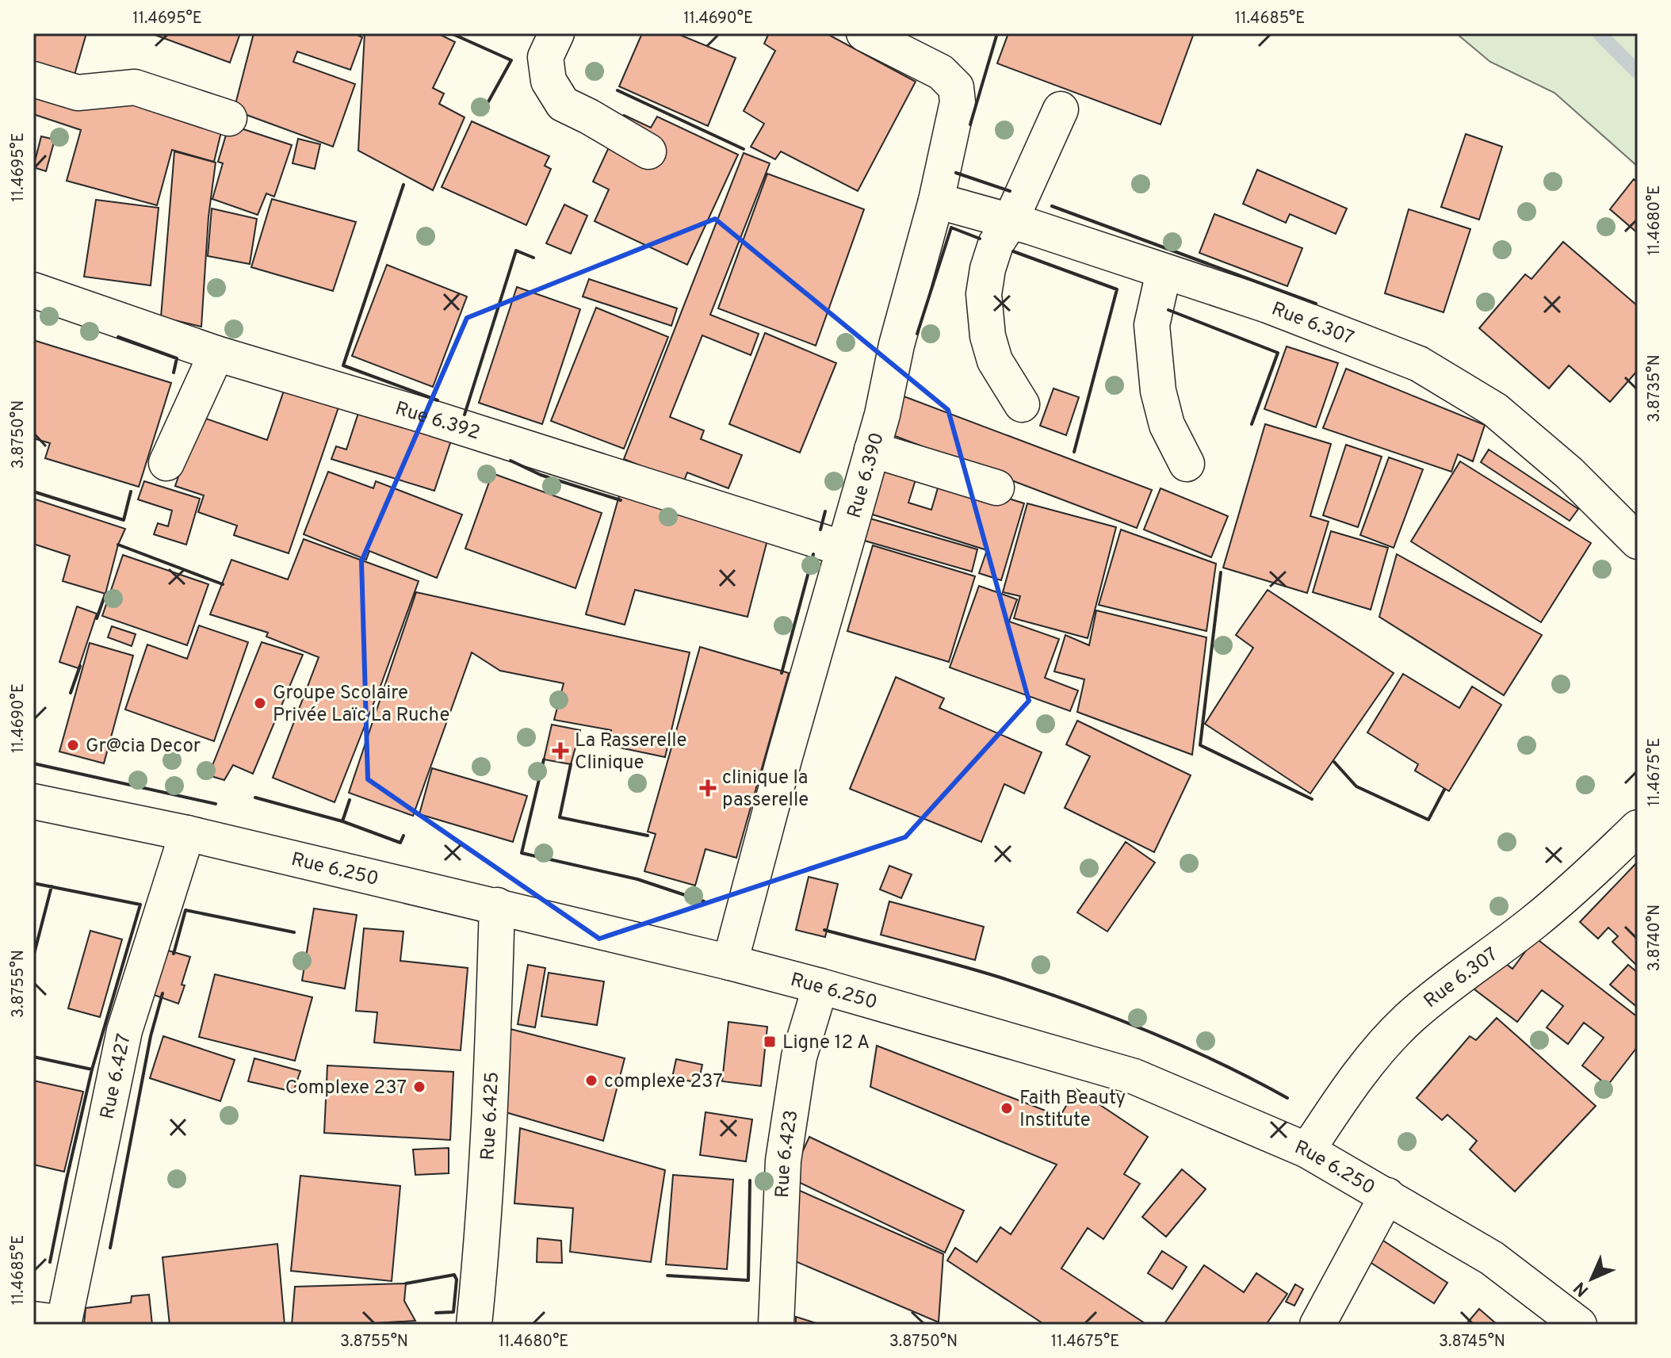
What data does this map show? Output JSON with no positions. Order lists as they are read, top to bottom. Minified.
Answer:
{"streets":{"street":["Rue 6.307","Rue 6.392","Rue 6.390","Rue 6.250","Rue 6.427","Rue 6.425","Rue 6.423"]},"crossings":[["Rue 6.307","Rue 6.390"],["Rue 6.307","Rue 6.250"],["Rue 6.392","Rue 6.390"],["Rue 6.390","Rue 6.250"],["Rue 6.250","Rue 6.427"],["Rue 6.250","Rue 6.425"],["Rue 6.250","Rue 6.423"]],"places":{"other":["Groupe Scolaire Privée Laïc La Ruche","Gr@cia Decor","complexe 237","Complexe 237","Faith Beauty Institute"],"health":["La Passerelle Clinique","clinique la passerelle"],"transit":["Ligne 12 A"]},"north":"bottom left","coordinates":["11.4695°E","11.4690°E","11.4685°E","11.4680°E","3.8735°N","3.8750°N","11.4675°E","3.8740°N","3.8755°N","3.8745°N"]}
